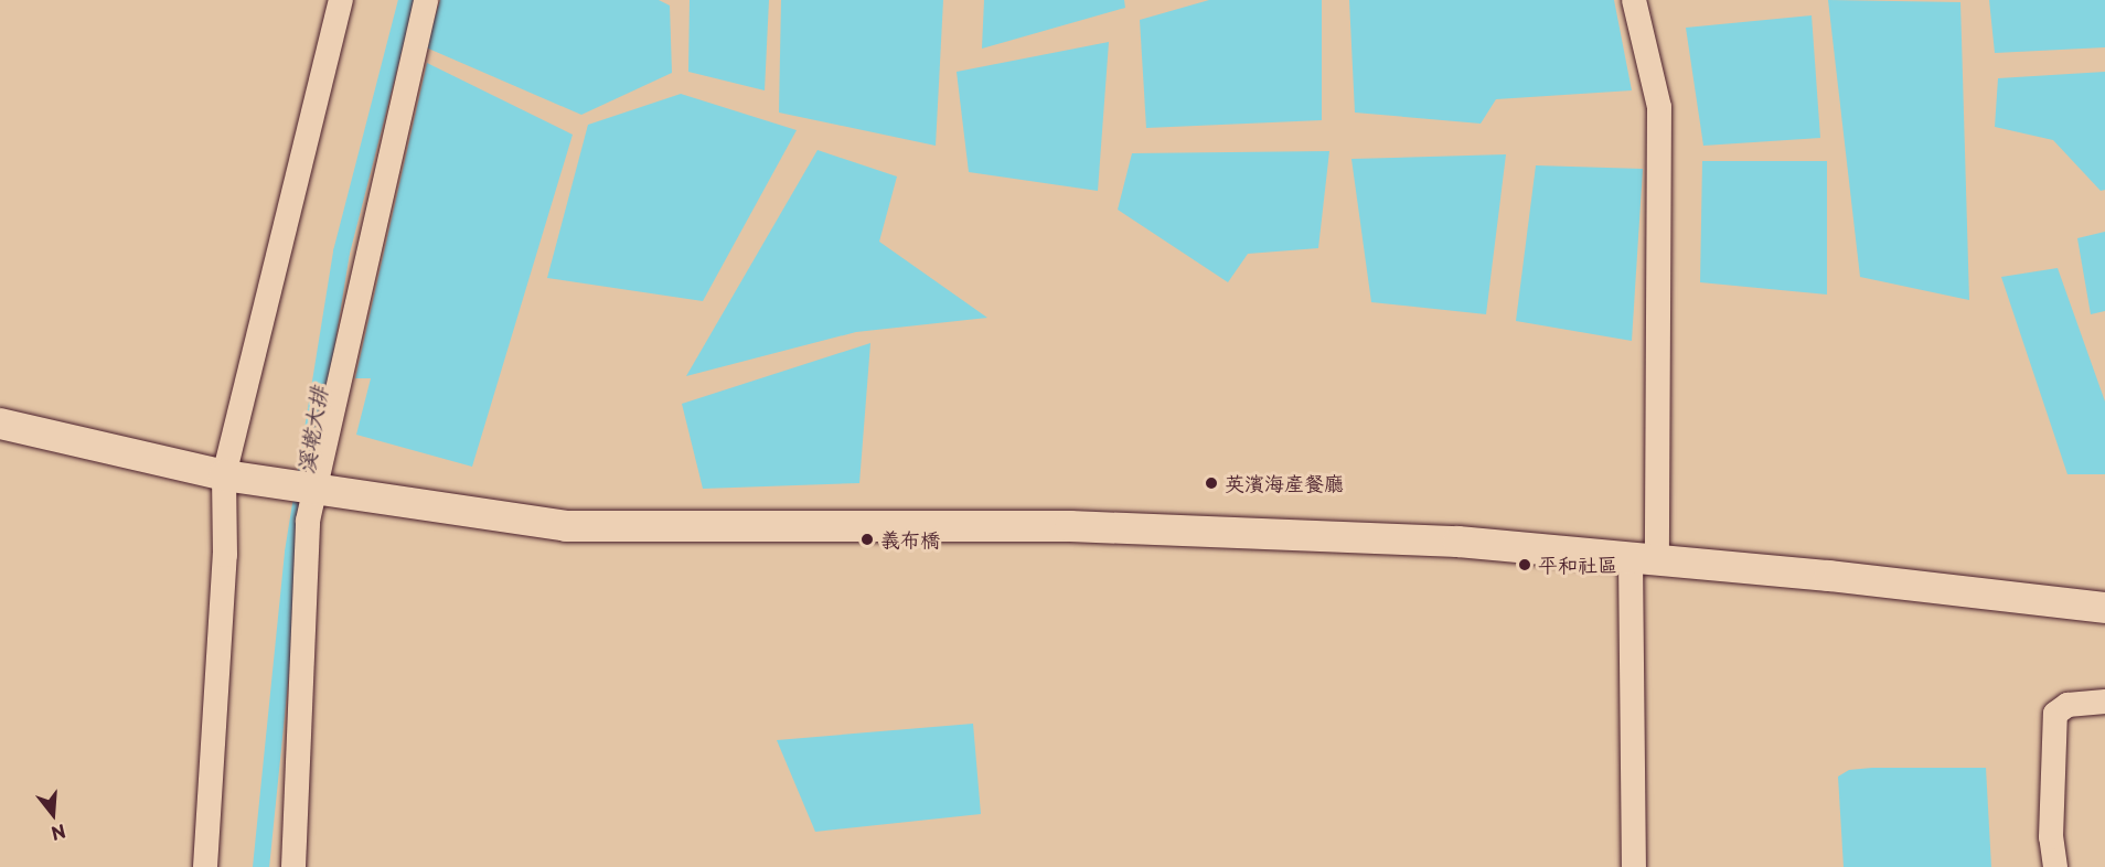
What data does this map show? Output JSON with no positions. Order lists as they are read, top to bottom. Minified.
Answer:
{"water":["溪墘大排"],"places":["英濱海產餐廳","義布橋","平和社區"],"north":"bottom"}
